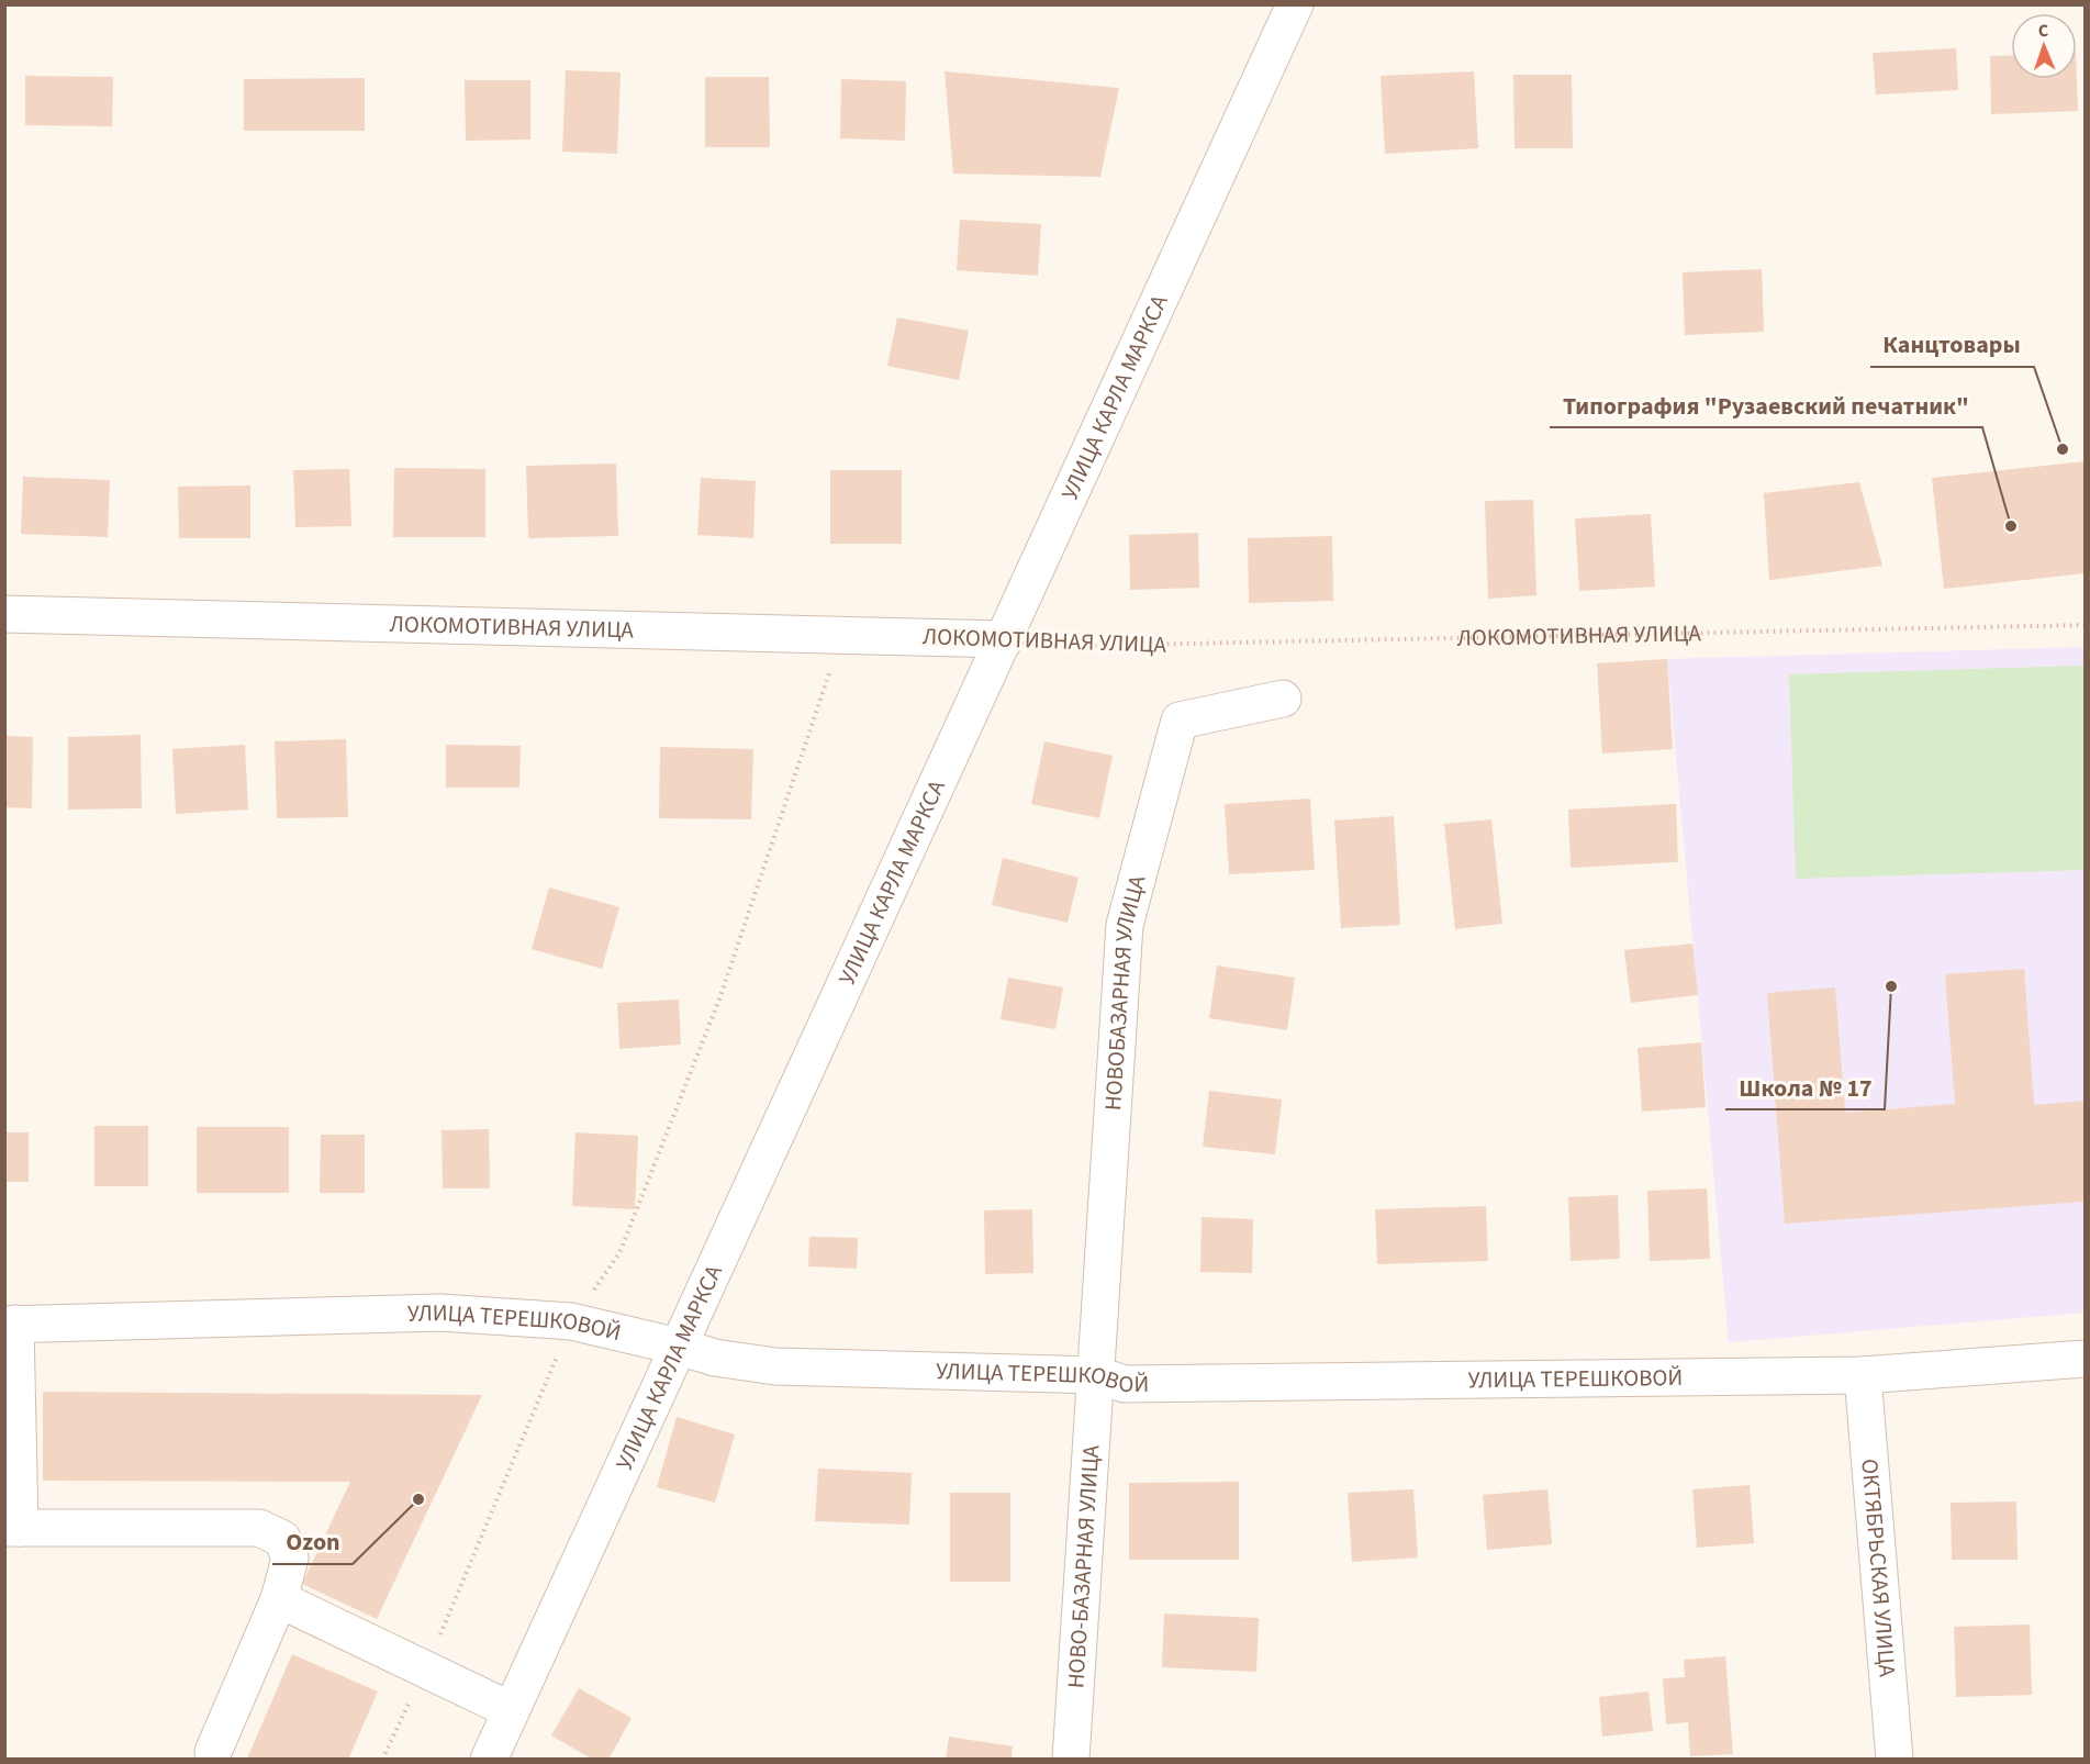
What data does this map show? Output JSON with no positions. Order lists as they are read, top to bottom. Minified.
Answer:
{"streets":{"street":["УЛИЦА КАРЛА МАРКСА","ЛОКОМОТИВНАЯ УЛИЦА","НОВОБАЗАРНАЯ УЛИЦА","УЛИЦА ТЕРЕШКОВОЙ","НОВО-БАЗАРНАЯ УЛИЦА","ОКТЯБРЬСКАЯ УЛИЦА"]},"crossings":[["УЛИЦА КАРЛА МАРКСА","ЛОКОМОТИВНАЯ УЛИЦА"],["УЛИЦА КАРЛА МАРКСА","УЛИЦА ТЕРЕШКОВОЙ"],["НОВОБАЗАРНАЯ УЛИЦА","УЛИЦА ТЕРЕШКОВОЙ"],["НОВОБАЗАРНАЯ УЛИЦА","НОВО-БАЗАРНАЯ УЛИЦА"],["УЛИЦА ТЕРЕШКОВОЙ","НОВО-БАЗАРНАЯ УЛИЦА"],["УЛИЦА ТЕРЕШКОВОЙ","ОКТЯБРЬСКАЯ УЛИЦА"]],"places":["Канцтовары","Типография \"Рузаевский печатник\"","Школа № 17","Ozon"],"north":"top"}
